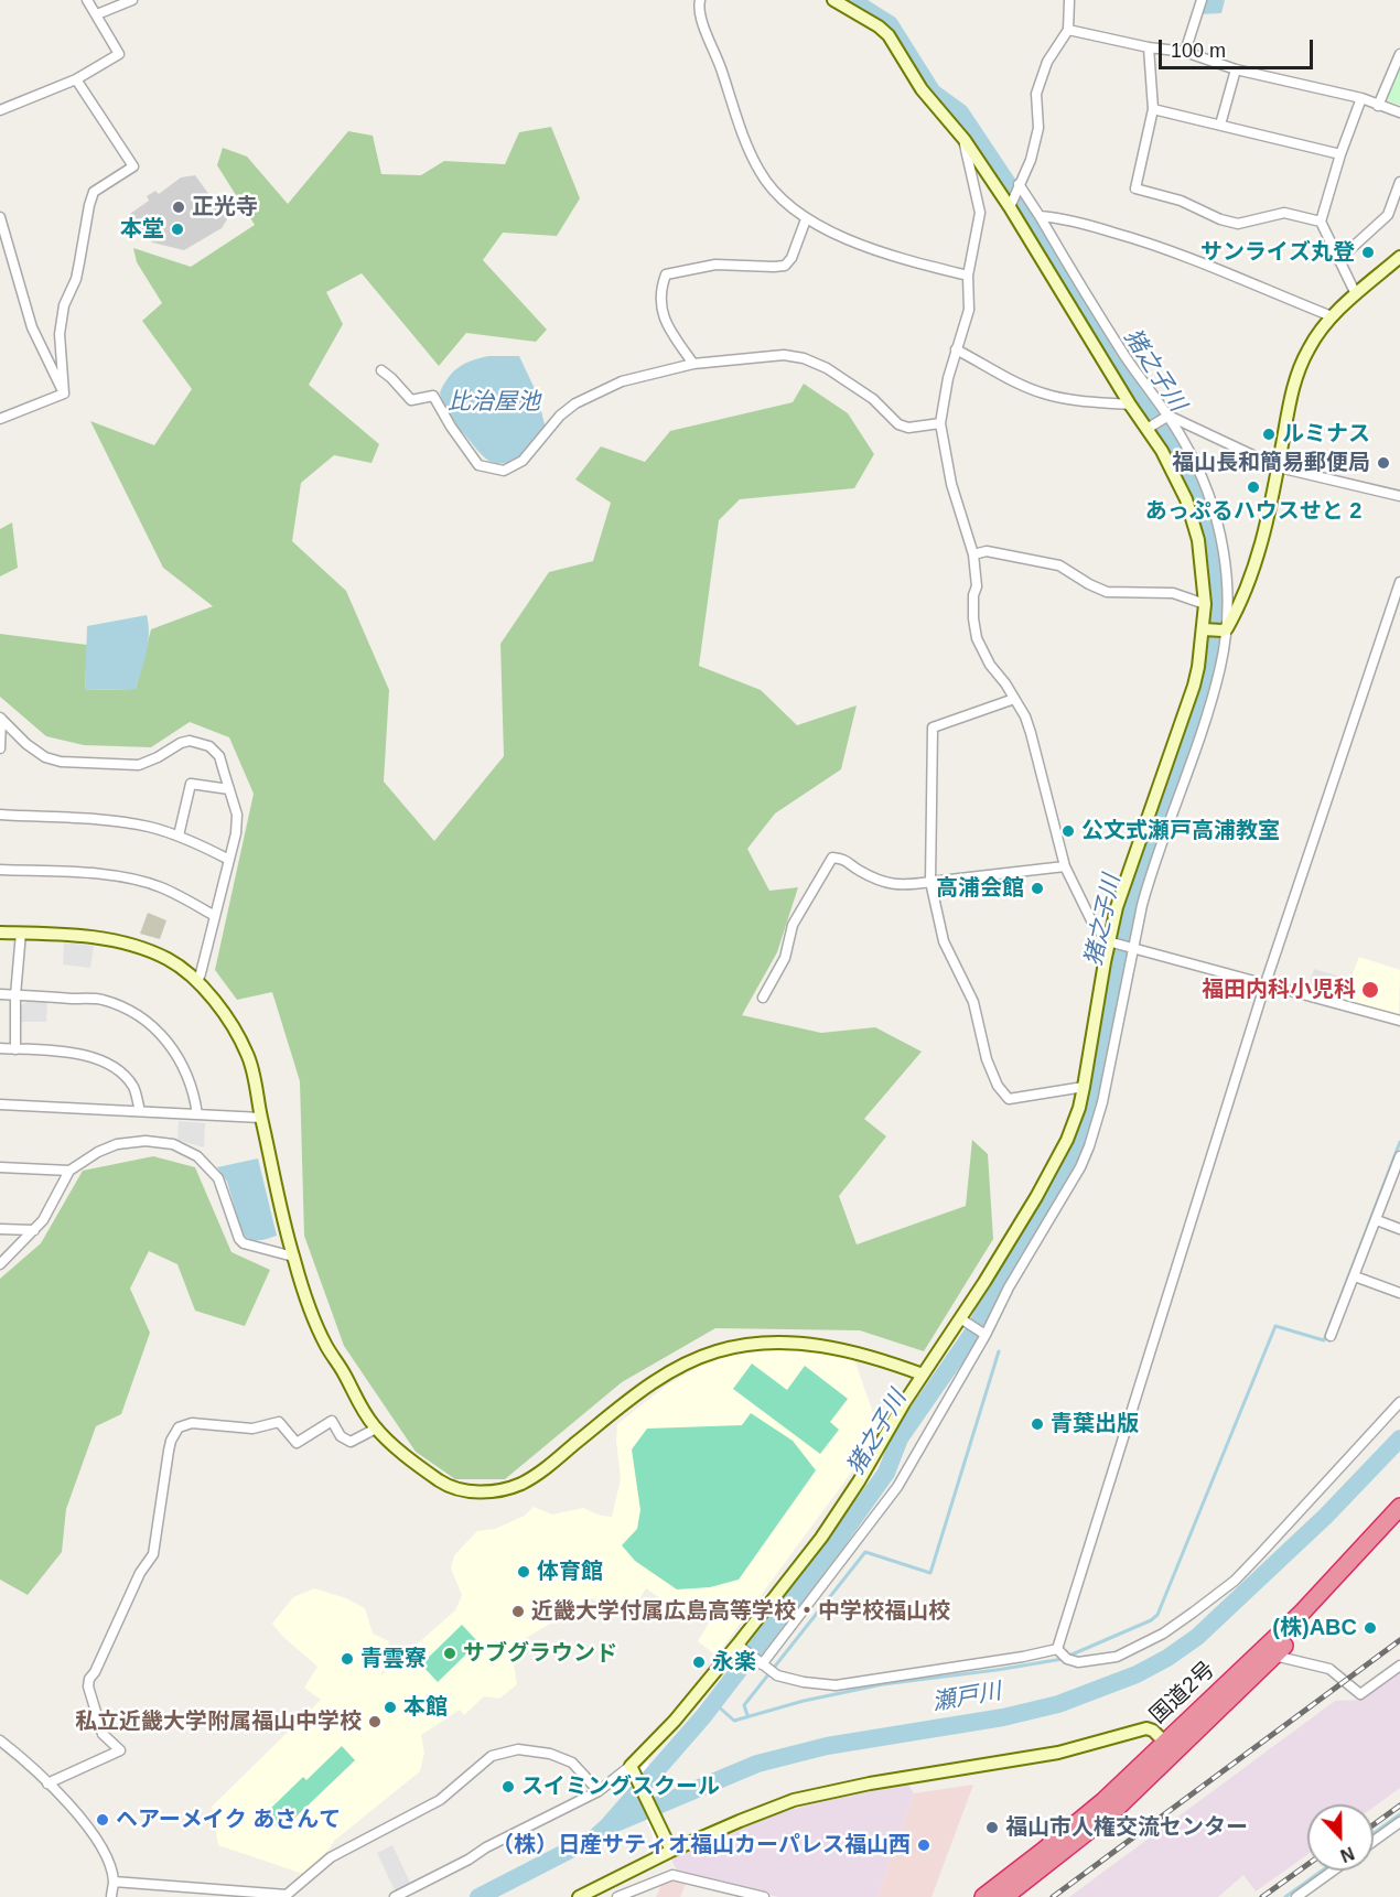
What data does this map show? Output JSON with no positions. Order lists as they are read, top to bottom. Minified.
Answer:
{"streets":{"highway":["国道2号"]},"water":["猪之子川","比治屋池","瀬戸川"],"places":["正光寺","本堂","サンライズ丸登","ルミナス","福山長和簡易郵便局","あっぷるハウスせと 2","公文式瀬戸高浦教室","高浦会館","福田内科小児科","青葉出版","体育館","近畿大学付属広島高等学校・中学校福山校","(株)ABC","サブグラウンド","青雲寮","永楽","本館","私立近畿大学附属福山中学校","スイミングスクール","ヘアーメイク あさんて","福山市人権交流センター","（株）日産サティオ福山カーパレス福山西"],"scale_bar":"100 m","north":"bottom"}
